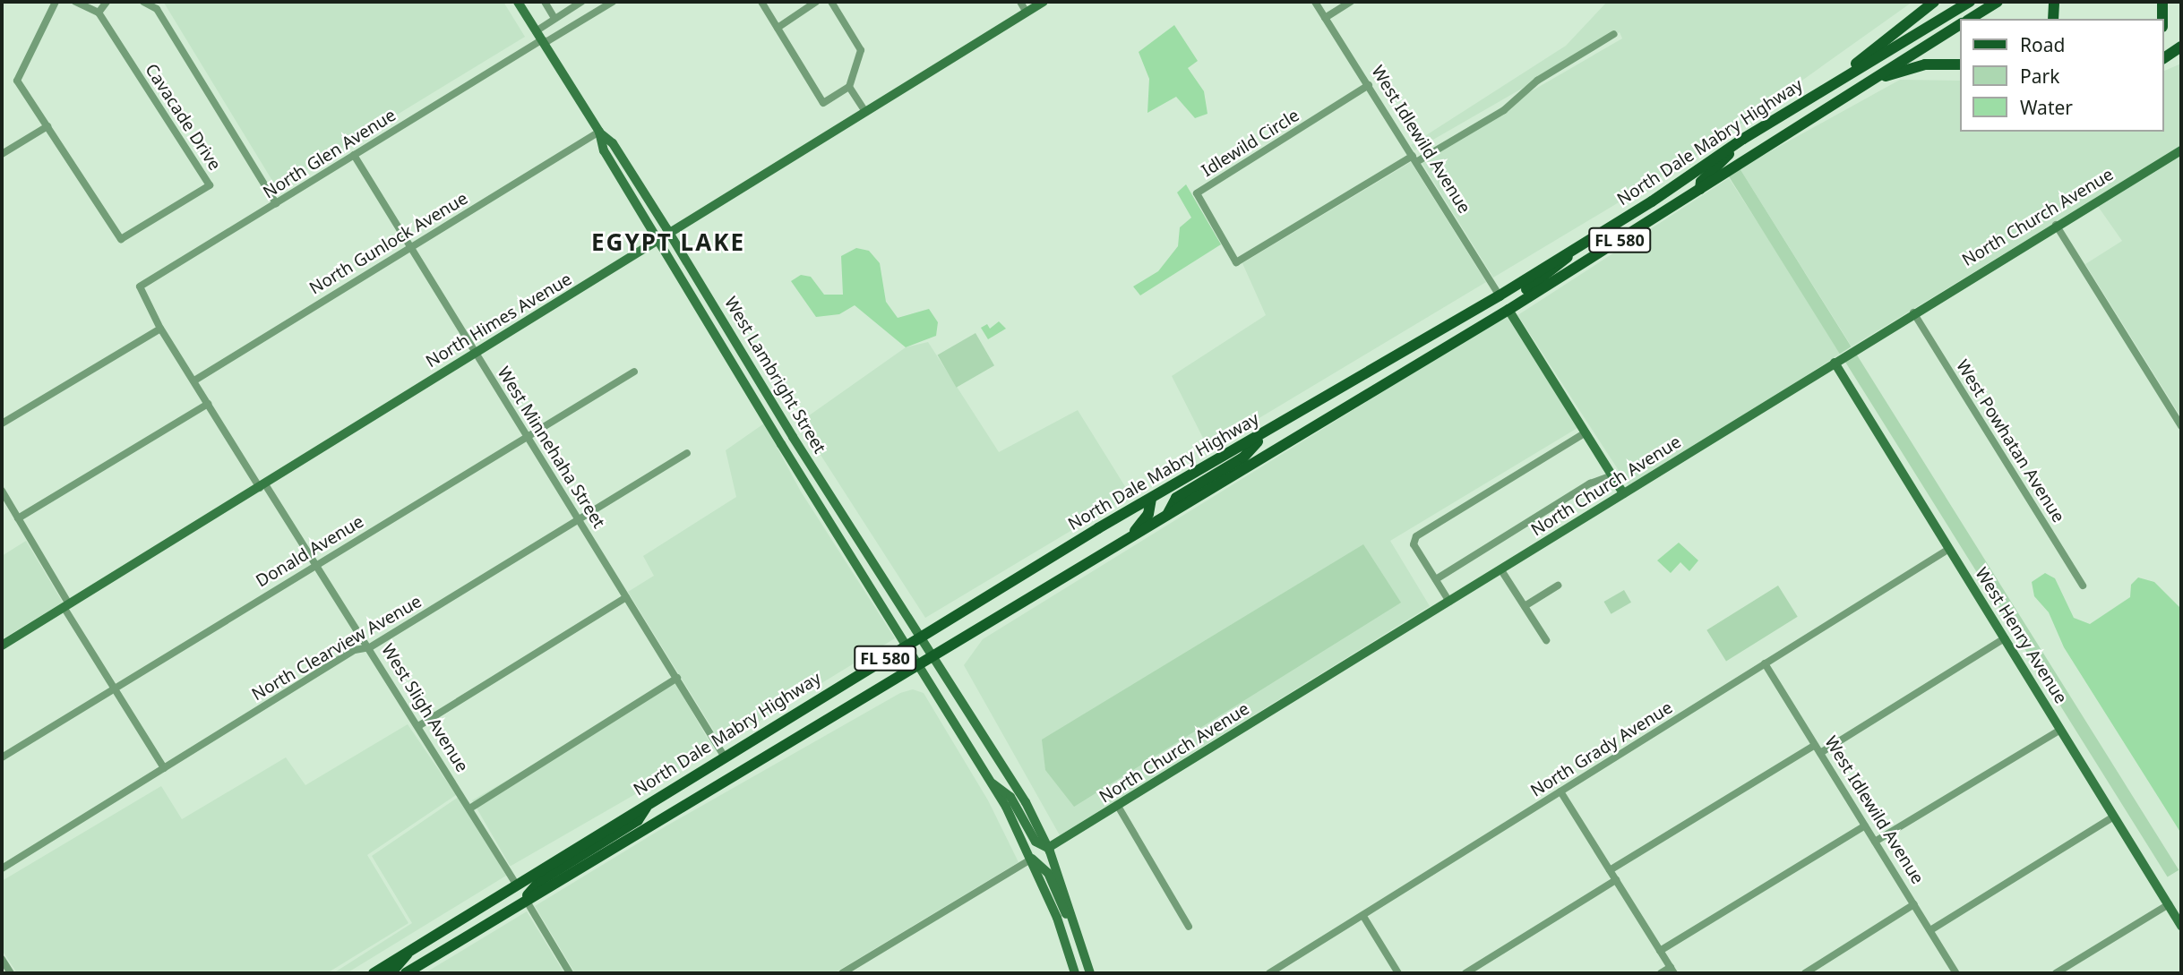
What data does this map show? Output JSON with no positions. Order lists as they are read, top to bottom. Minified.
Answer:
{"streets":{"main road":["North Dale Mabry Highway","FL 580"],"street":["Cavacade Drive","West Idlewild Avenue","Idlewild Circle","North Glen Avenue","North Church Avenue","North Gunlock Avenue","North Himes Avenue","West Lambright Street","West Powhatan Avenue","West Minnehaha Street","Donald Avenue","West Henry Avenue","North Clearview Avenue","West Sligh Avenue","North Grady Avenue"]},"crossings":[["West Idlewild Avenue","North Dale Mabry Highway"],["West Idlewild Avenue","Idlewild Circle"],["West Idlewild Avenue","North Grady Avenue"],["North Dale Mabry Highway","FL 580"],["North Dale Mabry Highway","West Lambright Street"],["North Dale Mabry Highway","West Minnehaha Street"],["North Dale Mabry Highway","West Sligh Avenue"],["North Glen Avenue","West Lambright Street"],["North Glen Avenue","West Minnehaha Street"],["North Glen Avenue","West Sligh Avenue"],["North Church Avenue","West Lambright Street"],["North Church Avenue","West Powhatan Avenue"],["North Church Avenue","West Henry Avenue"],["North Gunlock Avenue","West Lambright Street"],["North Gunlock Avenue","West Minnehaha Street"],["North Gunlock Avenue","West Sligh Avenue"],["North Himes Avenue","West Lambright Street"],["North Himes Avenue","West Minnehaha Street"],["North Himes Avenue","West Sligh Avenue"],["West Minnehaha Street","Donald Avenue"],["West Minnehaha Street","North Clearview Avenue"],["Donald Avenue","West Sligh Avenue"],["West Henry Avenue","North Grady Avenue"],["North Clearview Avenue","West Sligh Avenue"]],"districts":["EGYPT LAKE"],"legend":["Road","Park","Water"]}
